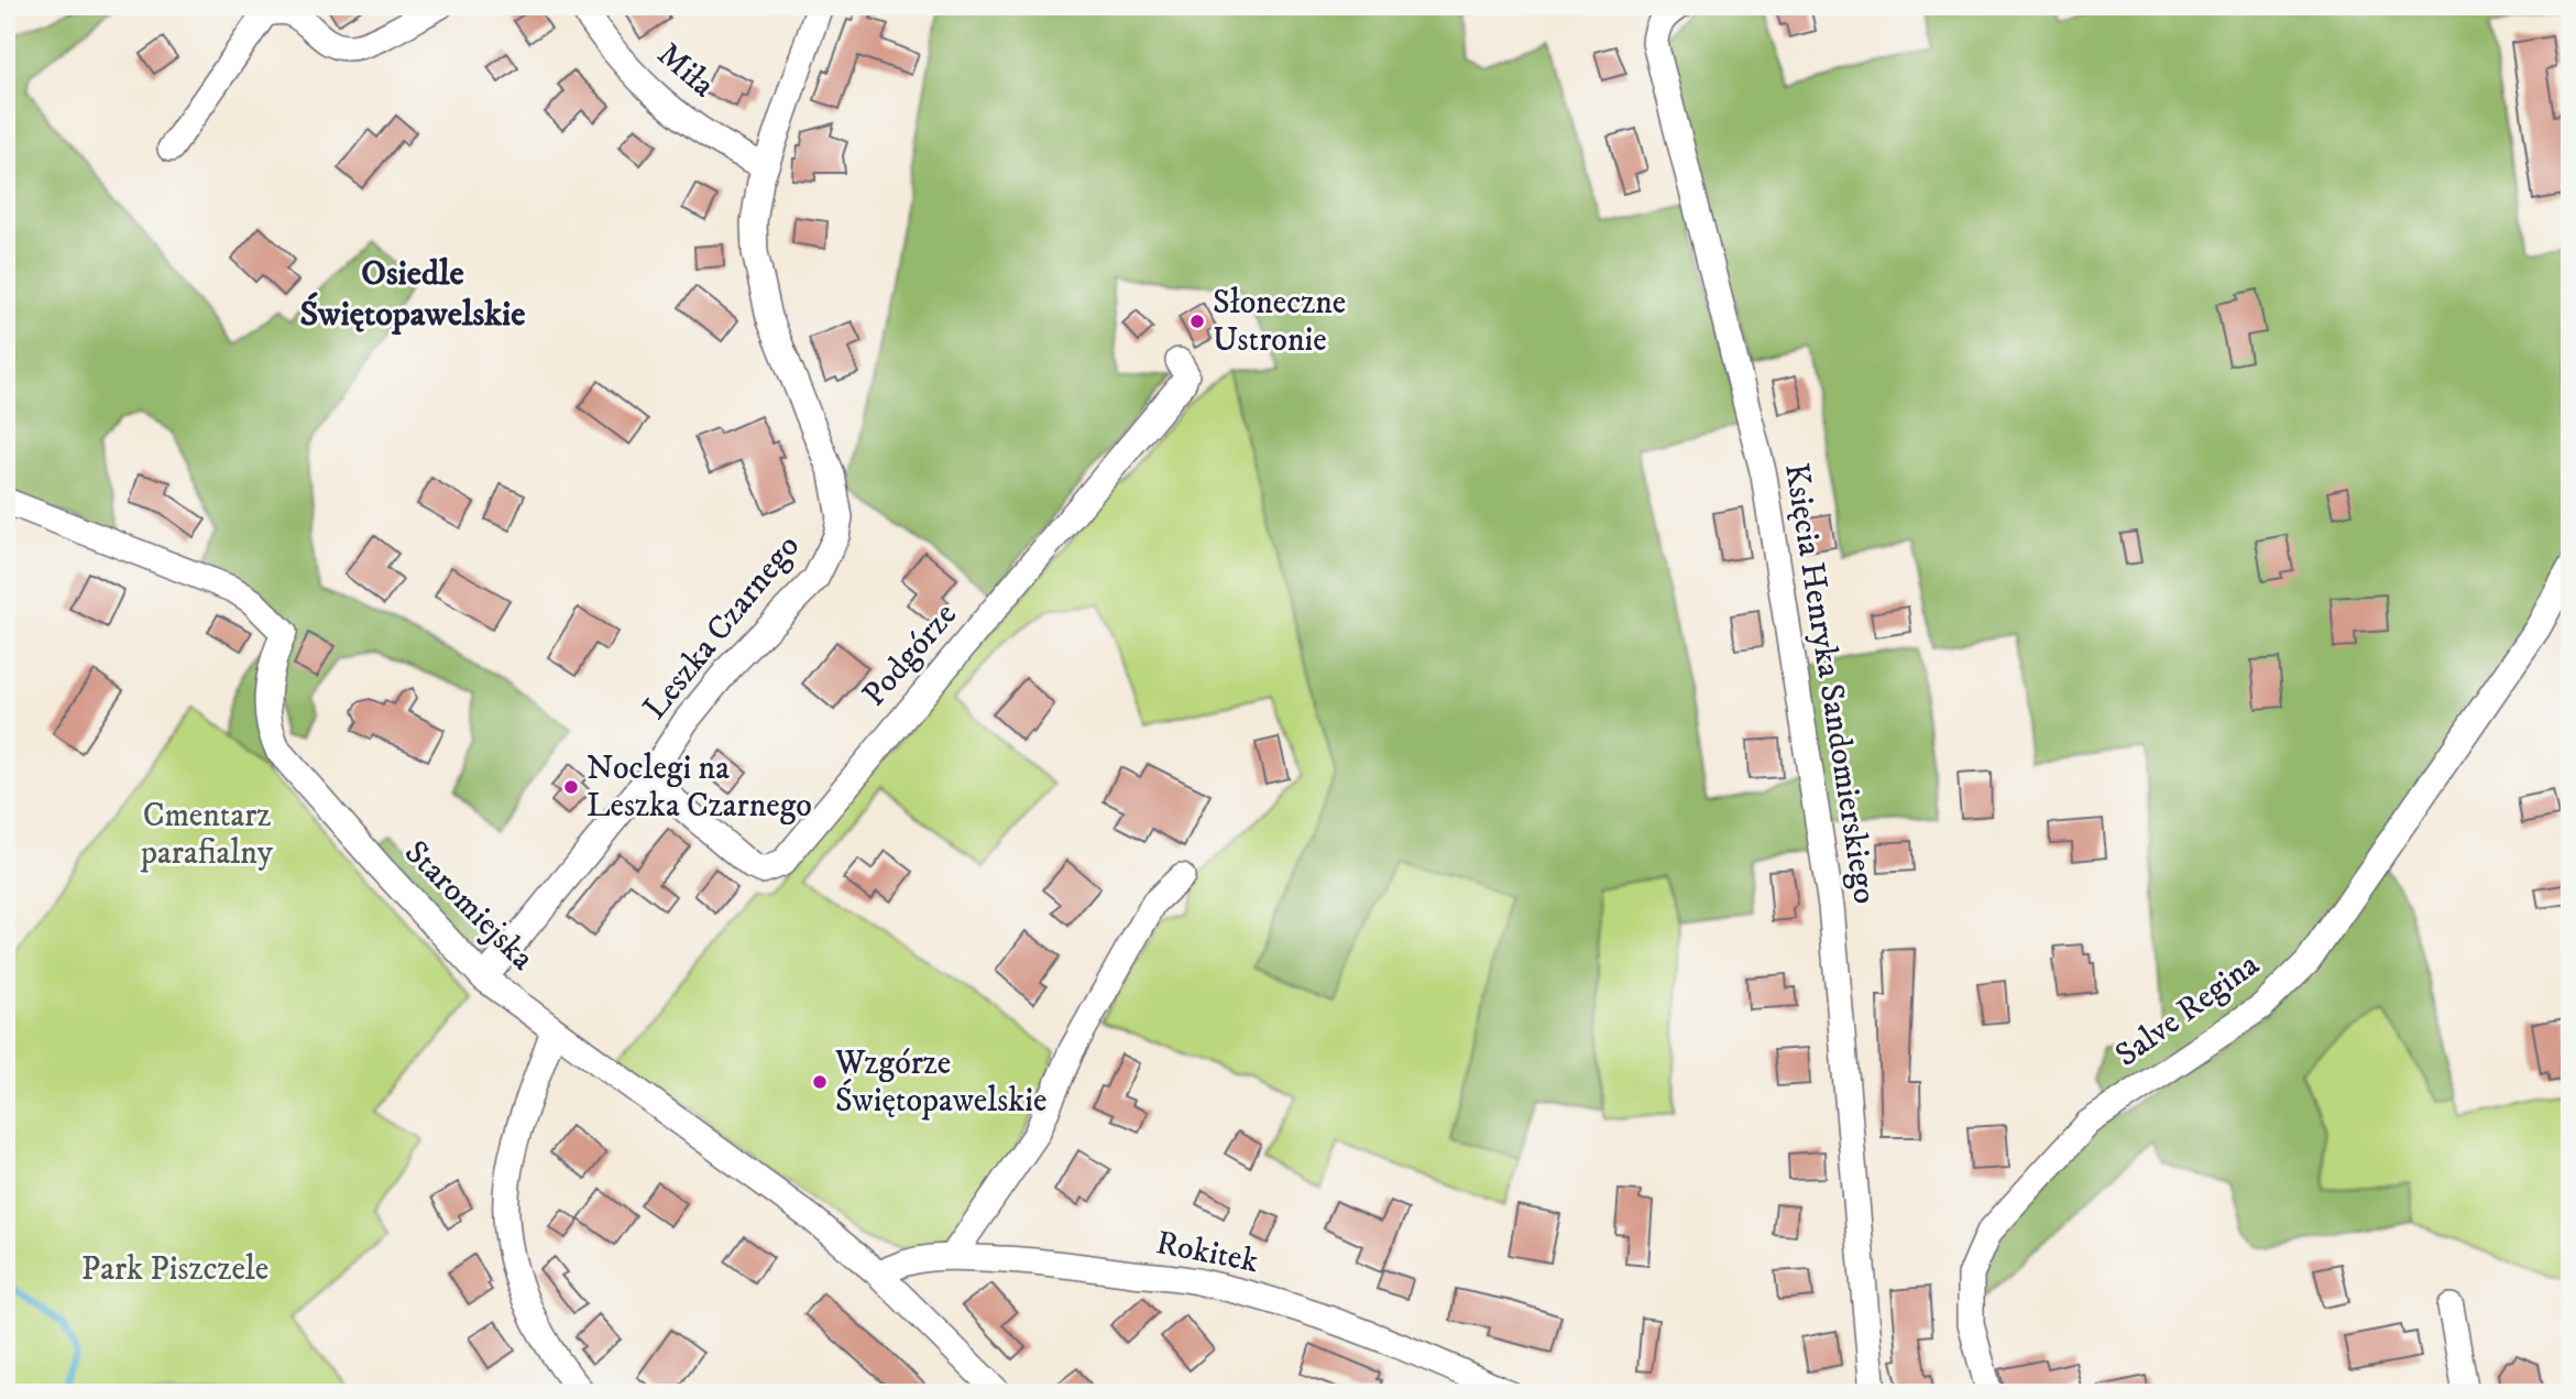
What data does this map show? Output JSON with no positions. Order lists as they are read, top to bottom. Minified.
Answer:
{"streets":{"street":["Miła","Leszka Czarnego","Podgórze","Księcia Henryka Sandomierskiego","Staromiejska","Salve Regina","Rokitek"]},"crossings":[["Miła","Leszka Czarnego"],["Leszka Czarnego","Podgórze"],["Leszka Czarnego","Staromiejska"],["Staromiejska","Rokitek"]],"districts":["Osiedle Świętopawelskie"],"parks":["Cmentarz parafialny","Park Piszczele"],"places":["Słoneczne Ustronie","Noclegi na Leszka Czarnego","Wzgórze Świętopawelskie"]}
